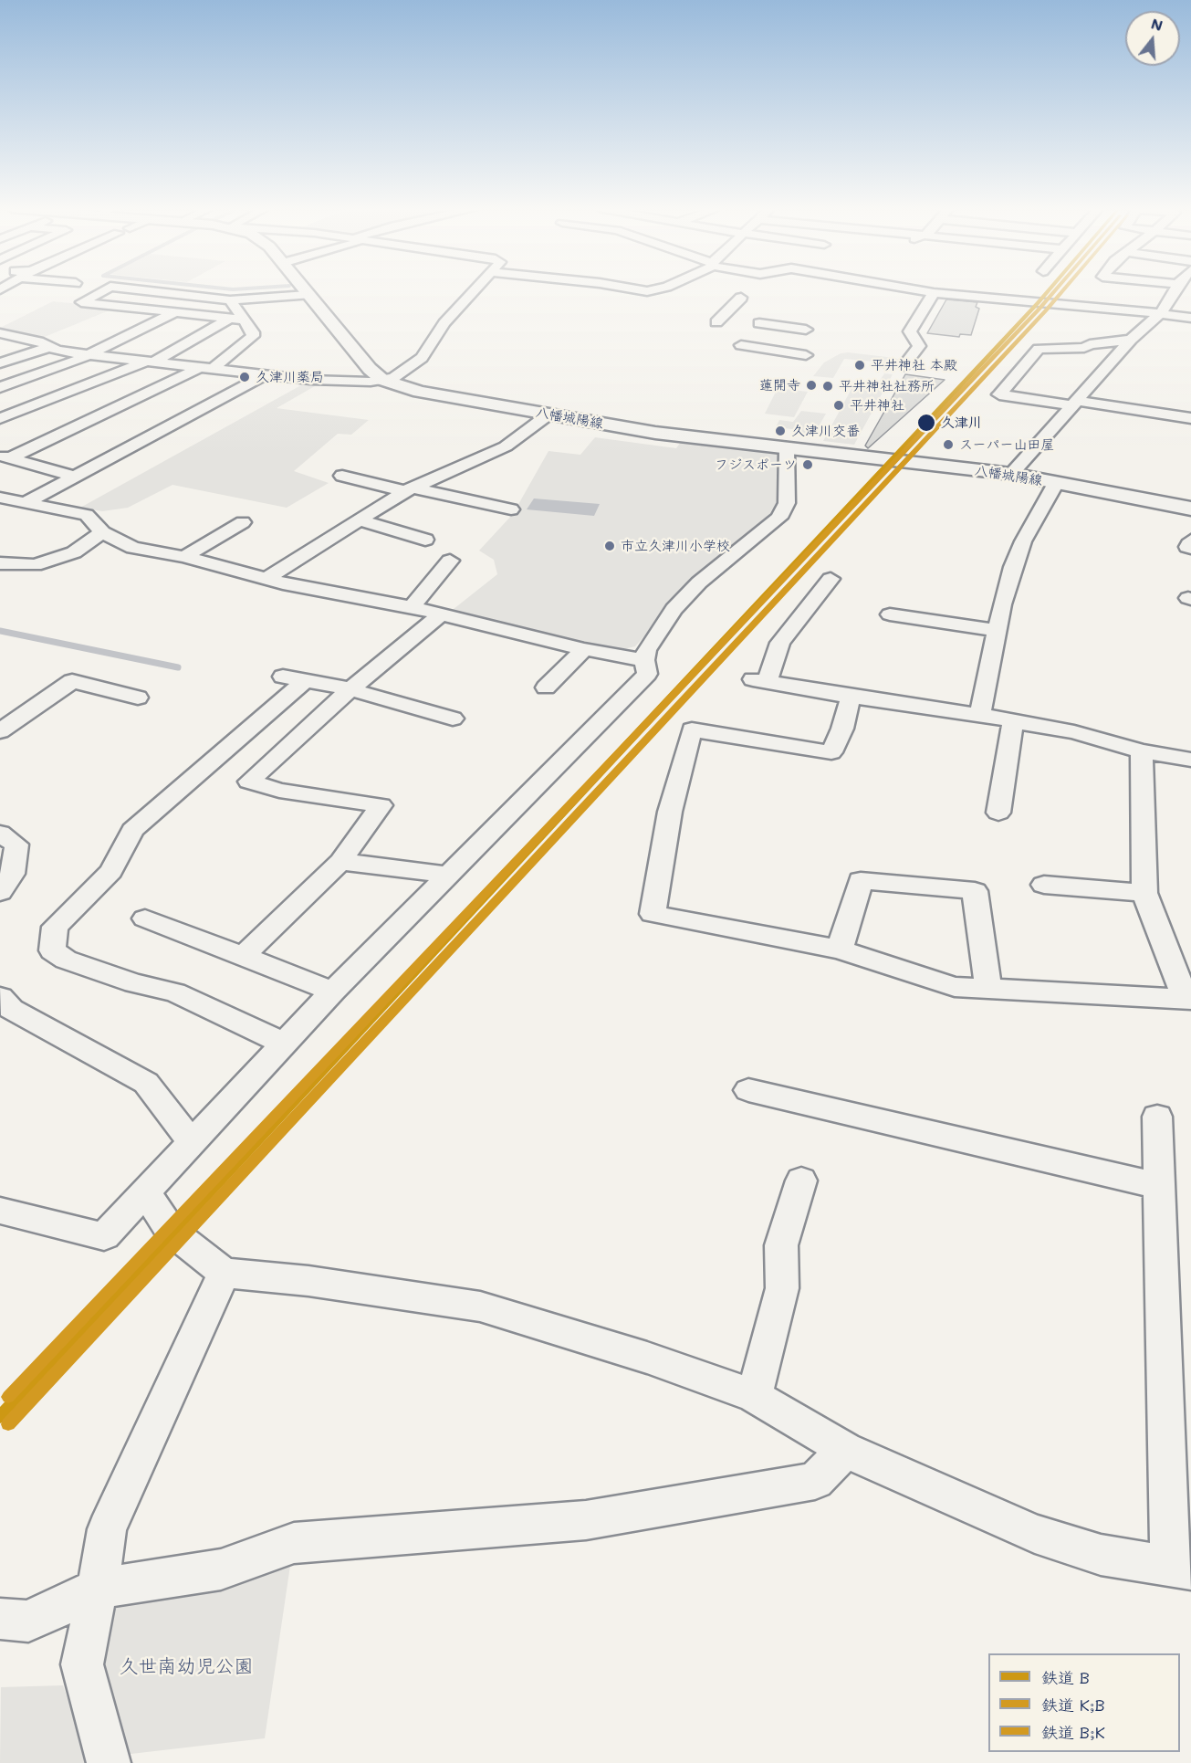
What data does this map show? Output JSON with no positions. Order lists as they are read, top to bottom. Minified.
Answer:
{"streets":{"main road":["八幡城陽線"]},"parks":["久世南幼児公園"],"places":["平井神社 本殿","久津川薬局","蓮開寺","平井神社社務所","平井神社","久津川","久津川交番","スーパー山田屋","フジスポーツ","市立久津川小学校"],"lines":["rail line B","rail line K;B","rail line B;K"],"legend":["鉄道 B","鉄道 K;B","鉄道 B;K"],"north":"top"}
